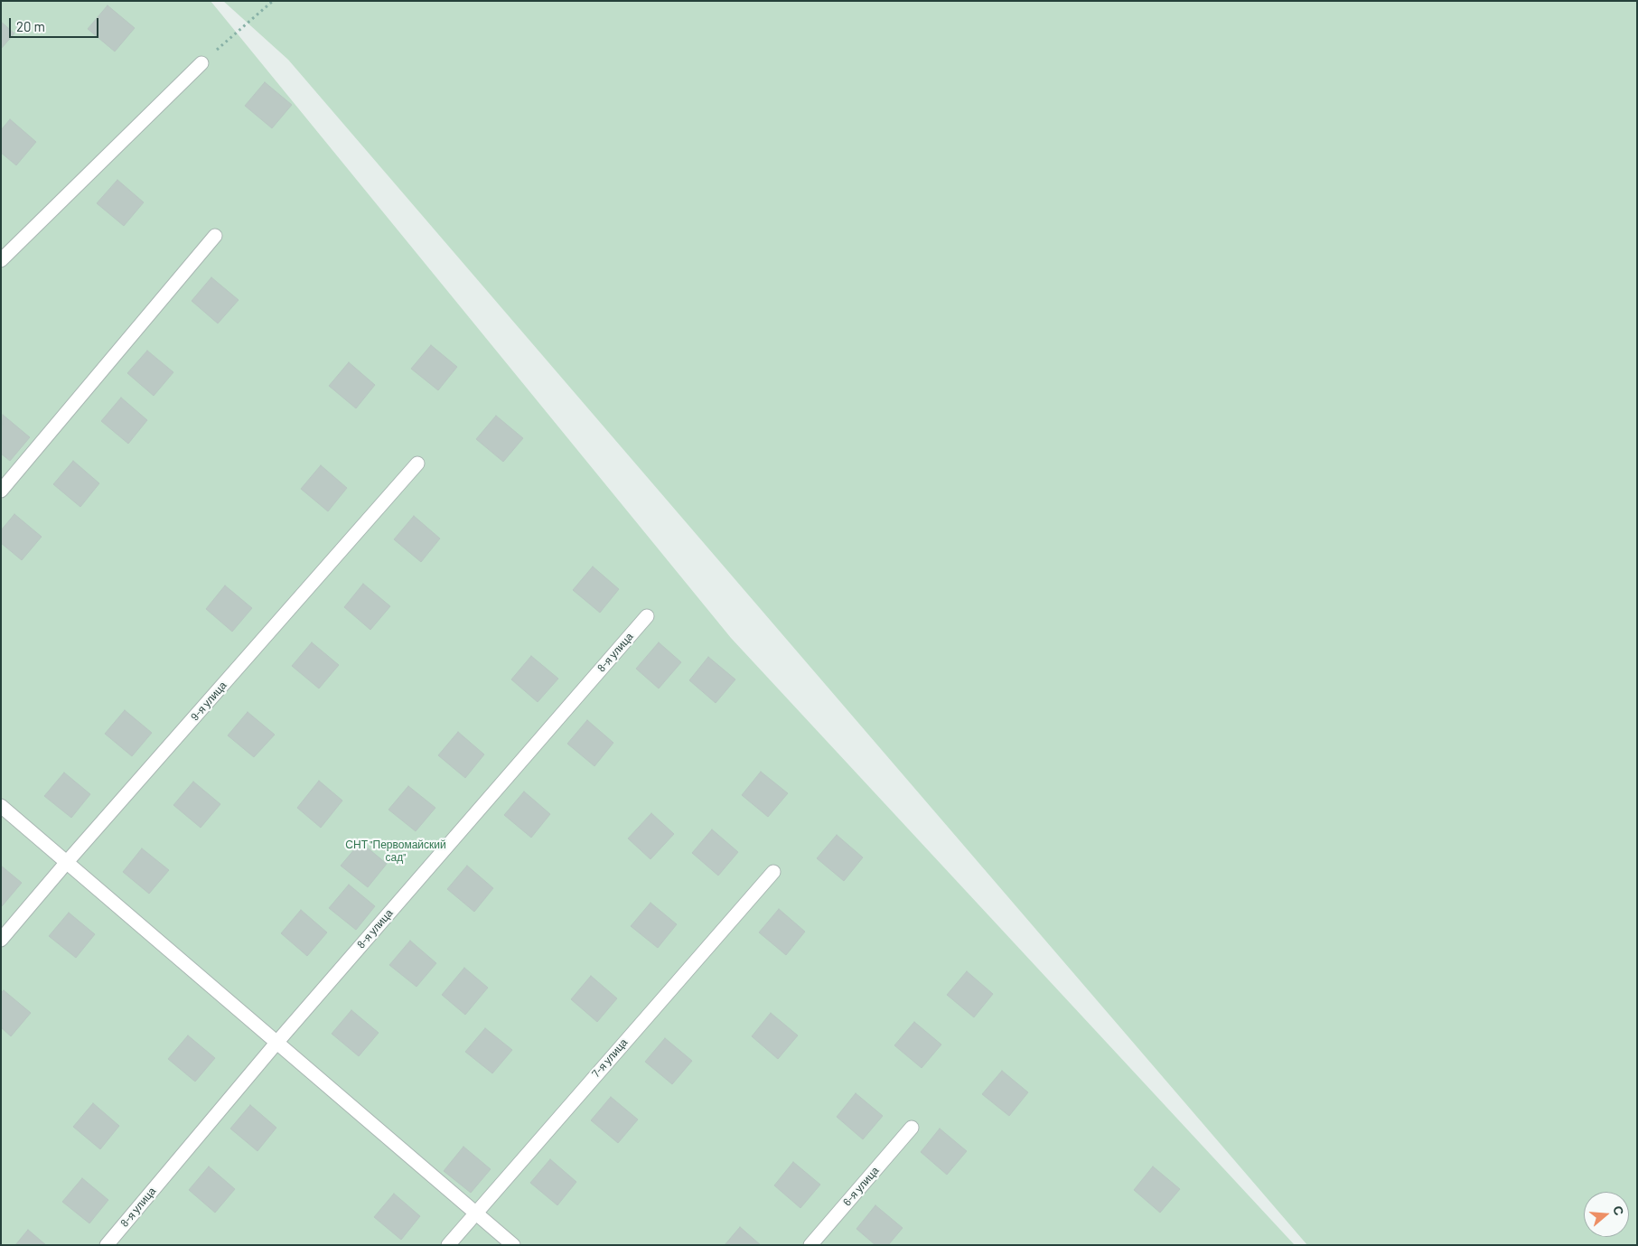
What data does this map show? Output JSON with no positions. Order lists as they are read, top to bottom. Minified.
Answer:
{"streets":{"street":["8-я улица","9-я улица","7-я улица","6-я улица"]},"parks":["СНТ \"Первомайский сад\""],"scale_bar":"20 m","north":"right"}
